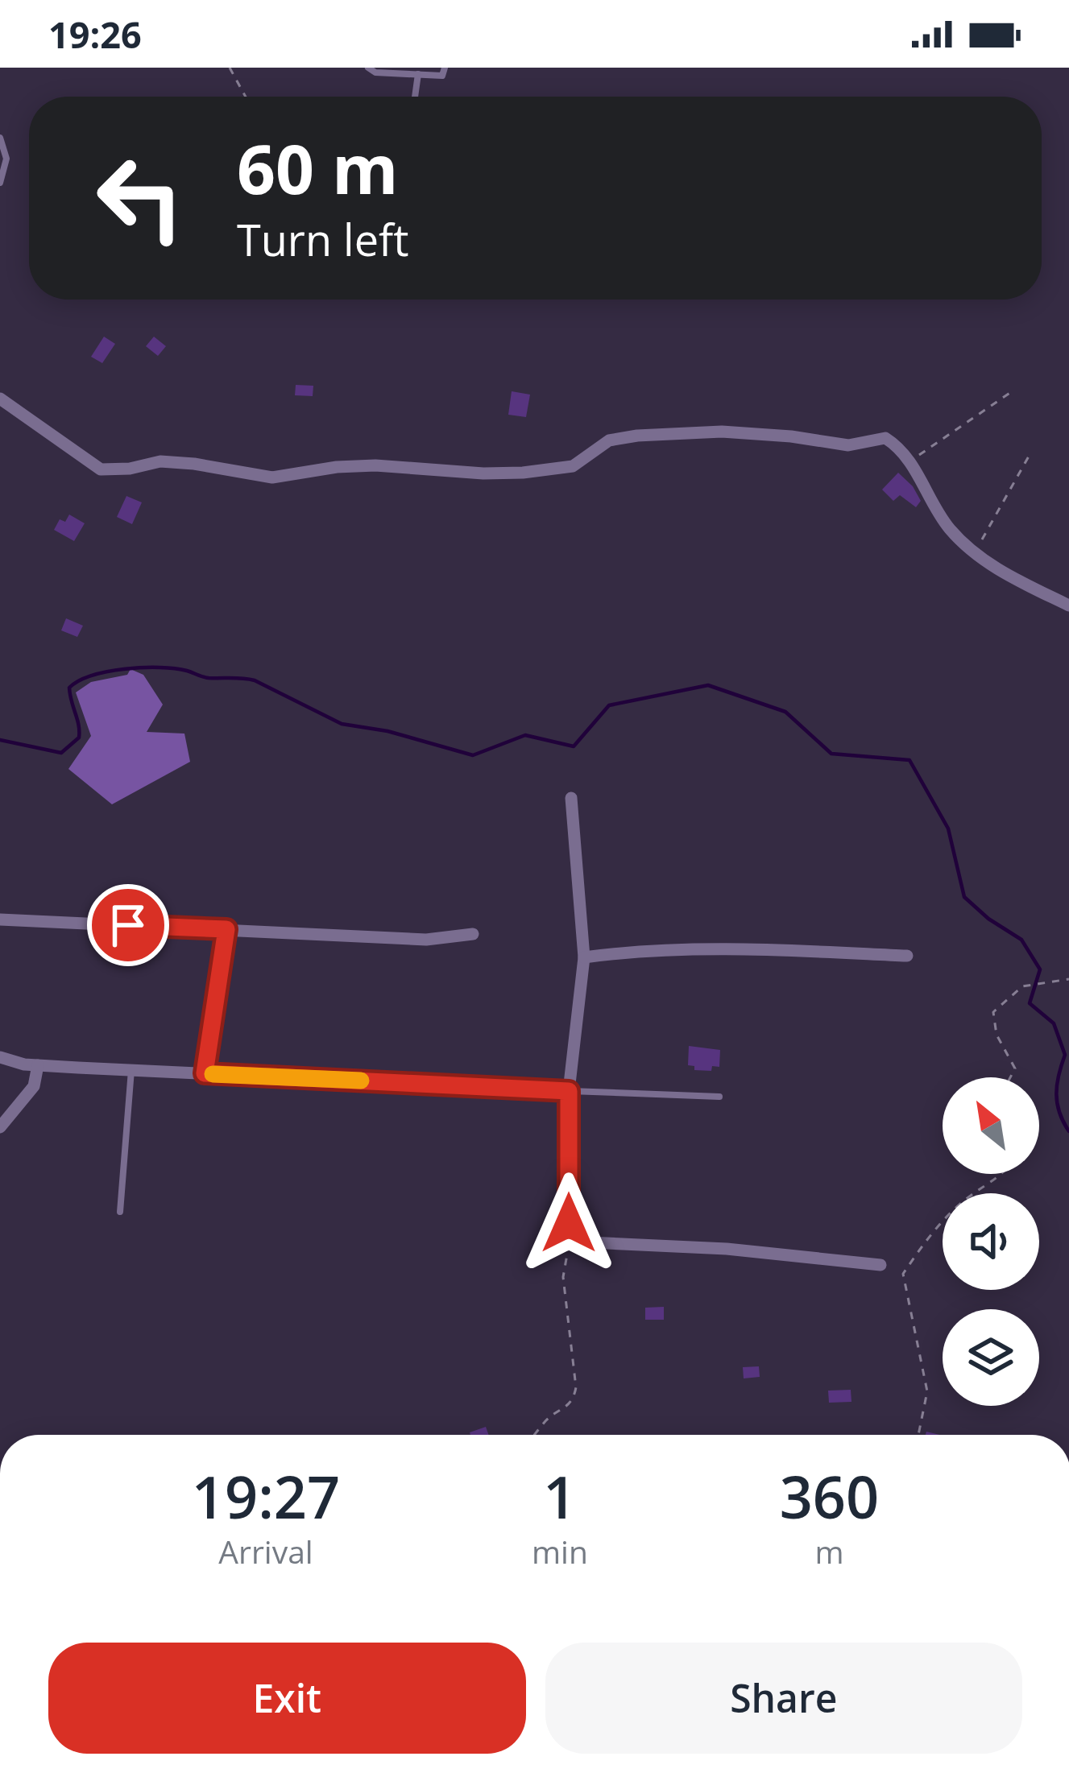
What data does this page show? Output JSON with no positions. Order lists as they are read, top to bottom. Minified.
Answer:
{"north":"top left","page":{"status":"19:26","turn":["60 m","Turn left"],"eta":["19:27","Arrival","1","min","360","m"],"buttons":["Exit","Share"]}}
